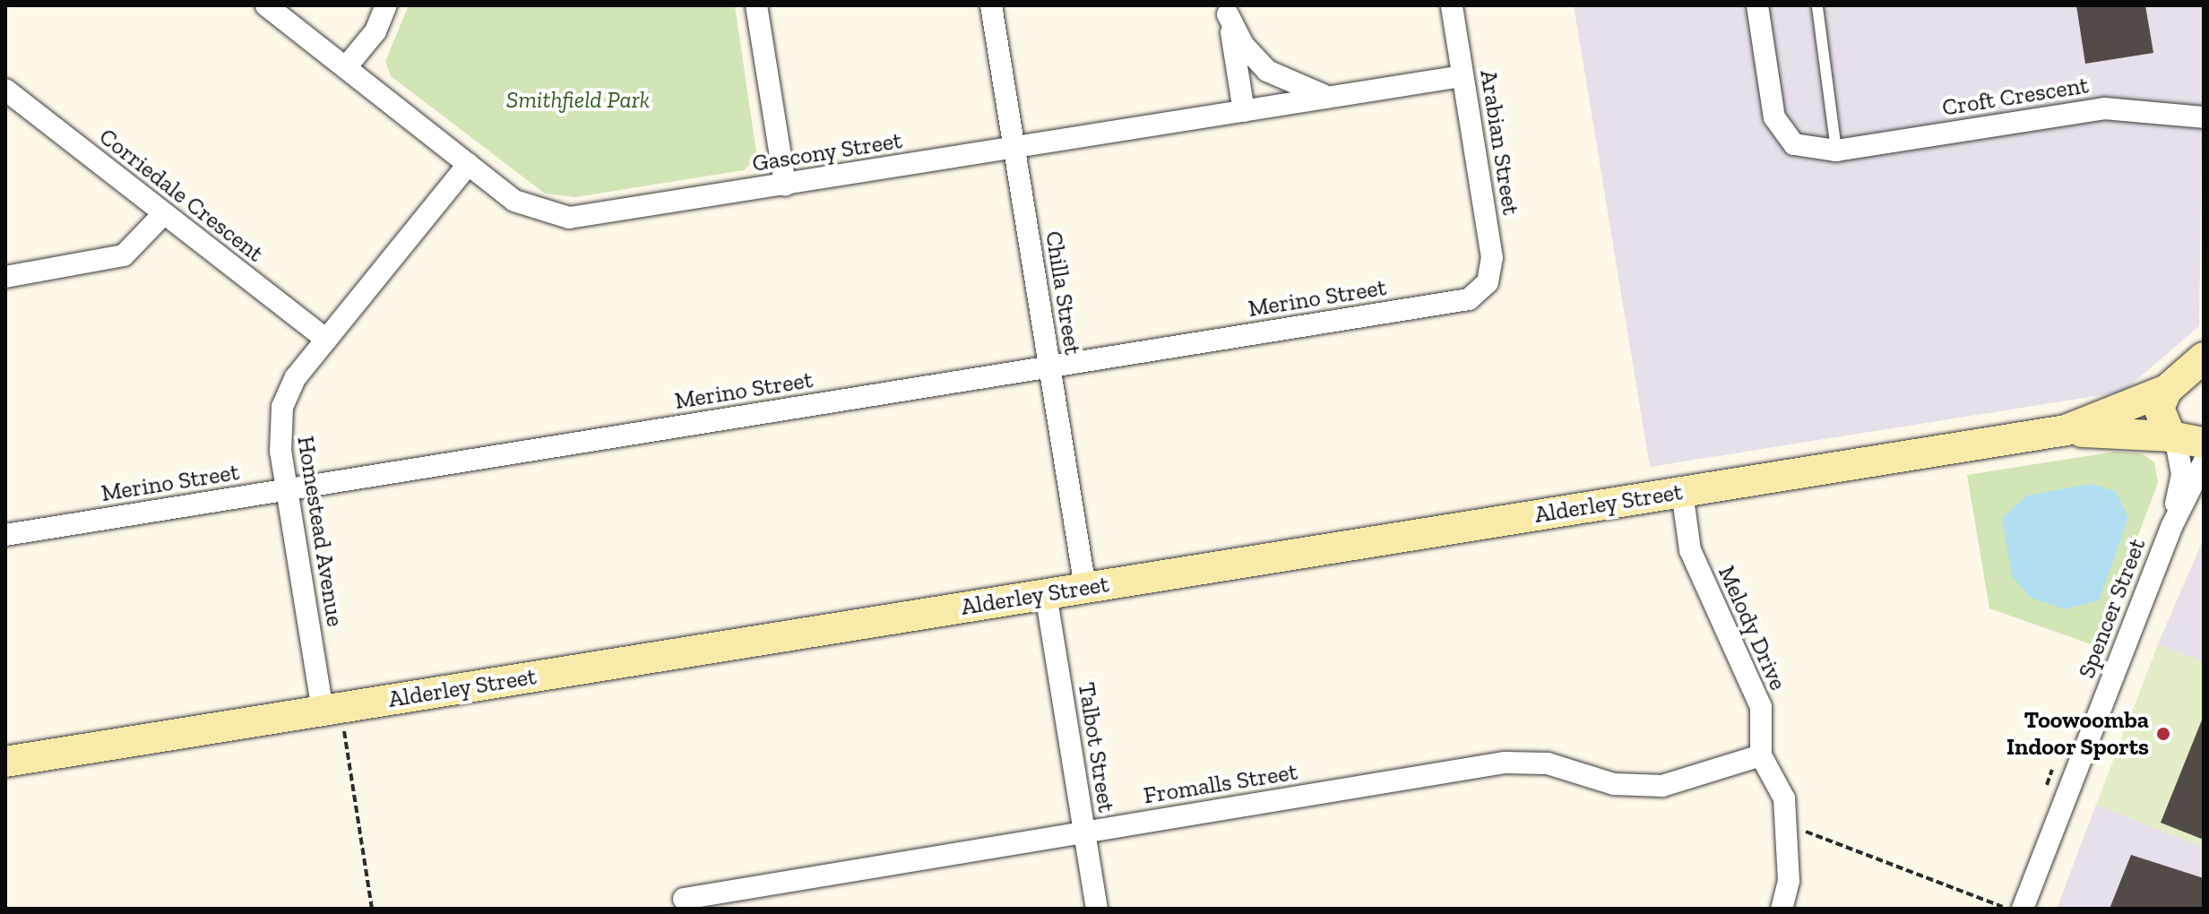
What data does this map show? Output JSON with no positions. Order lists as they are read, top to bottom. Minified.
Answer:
{"streets":{"street":["Croft Crescent","Arabian Street","Gascony Street","Corriedale Crescent","Chilla Street","Merino Street","Alderley Street","Homestead Avenue","Spencer Street","Melody Drive","Talbot Street","Fromalls Street"]},"crossings":[["Arabian Street","Gascony Street"],["Arabian Street","Merino Street"],["Gascony Street","Chilla Street"],["Gascony Street","Homestead Avenue"],["Corriedale Crescent","Homestead Avenue"],["Chilla Street","Merino Street"],["Chilla Street","Alderley Street"],["Merino Street","Homestead Avenue"],["Alderley Street","Homestead Avenue"],["Alderley Street","Spencer Street"],["Alderley Street","Melody Drive"],["Alderley Street","Talbot Street"],["Melody Drive","Fromalls Street"],["Talbot Street","Fromalls Street"]],"parks":["Smithfield Park"],"places":["Toowoomba Indoor Sports"]}
